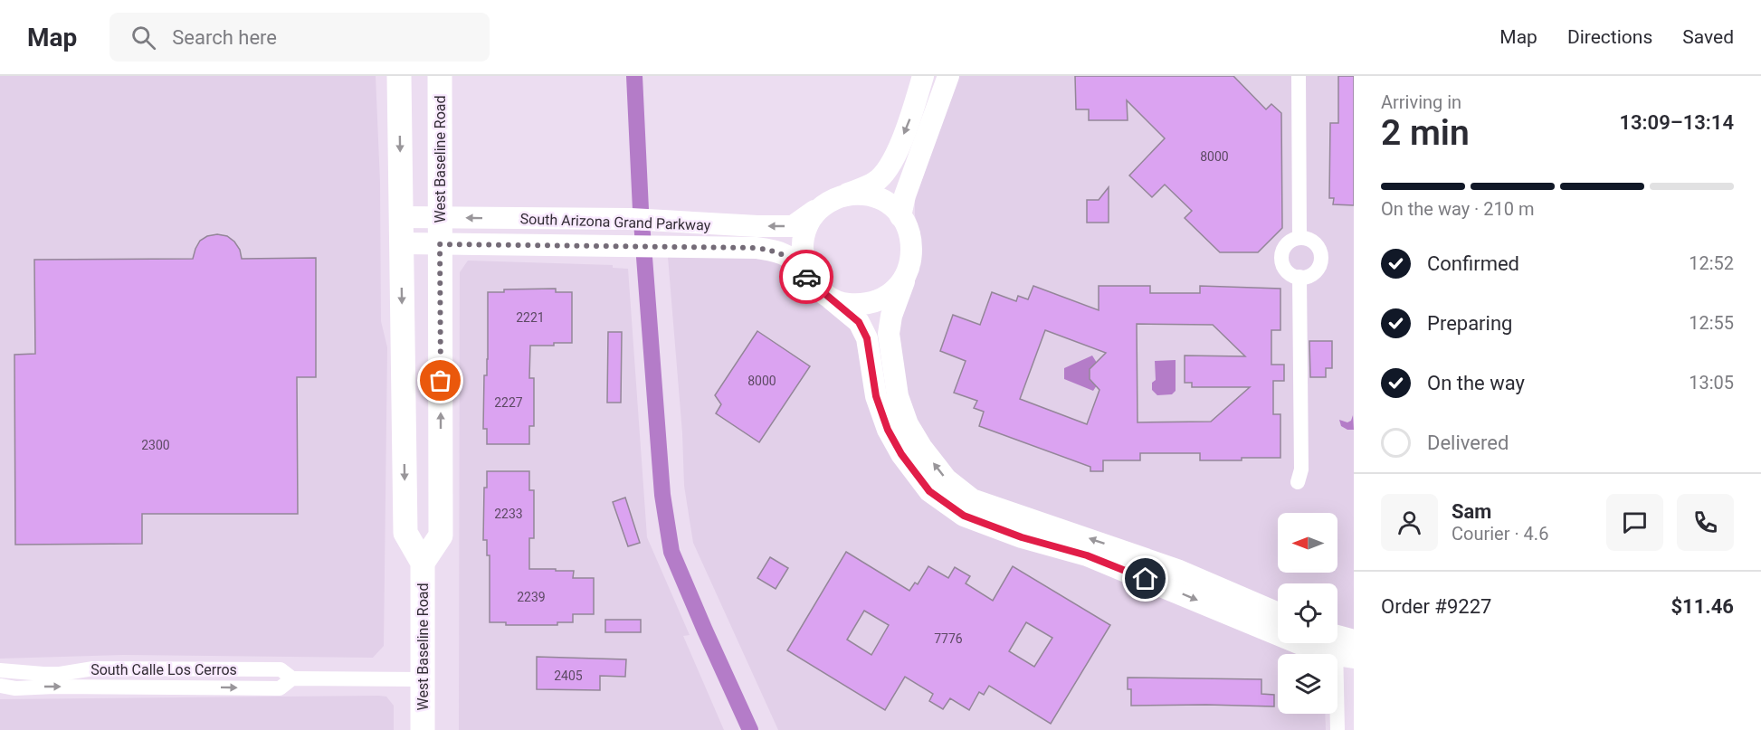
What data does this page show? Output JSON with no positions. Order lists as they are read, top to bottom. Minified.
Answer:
{"streets":{"main road":["West Baseline Road"],"street":["South Arizona Grand Parkway","South Calle Los Cerros"]},"crossings":[["West Baseline Road","South Arizona Grand Parkway"],["West Baseline Road","South Calle Los Cerros"]],"one_way":["South Arizona Grand Parkway"],"house_numbers":["8000","2221","8000","2227","2300","2233","2239","7776","2405"],"north":"left","page":{"header":"Map","search":"Search here","nav":["Map","Directions","Saved"],"heading":["2 min","Arriving in","13:09–13:14"],"panel":["Sam","Courier · 4.6","Order #9227","$11.46"],"bar":"On the way · 210 m","list":[["Confirmed","12:52"],["Preparing","12:55"],["On the way","13:05"],"Delivered"]}}
